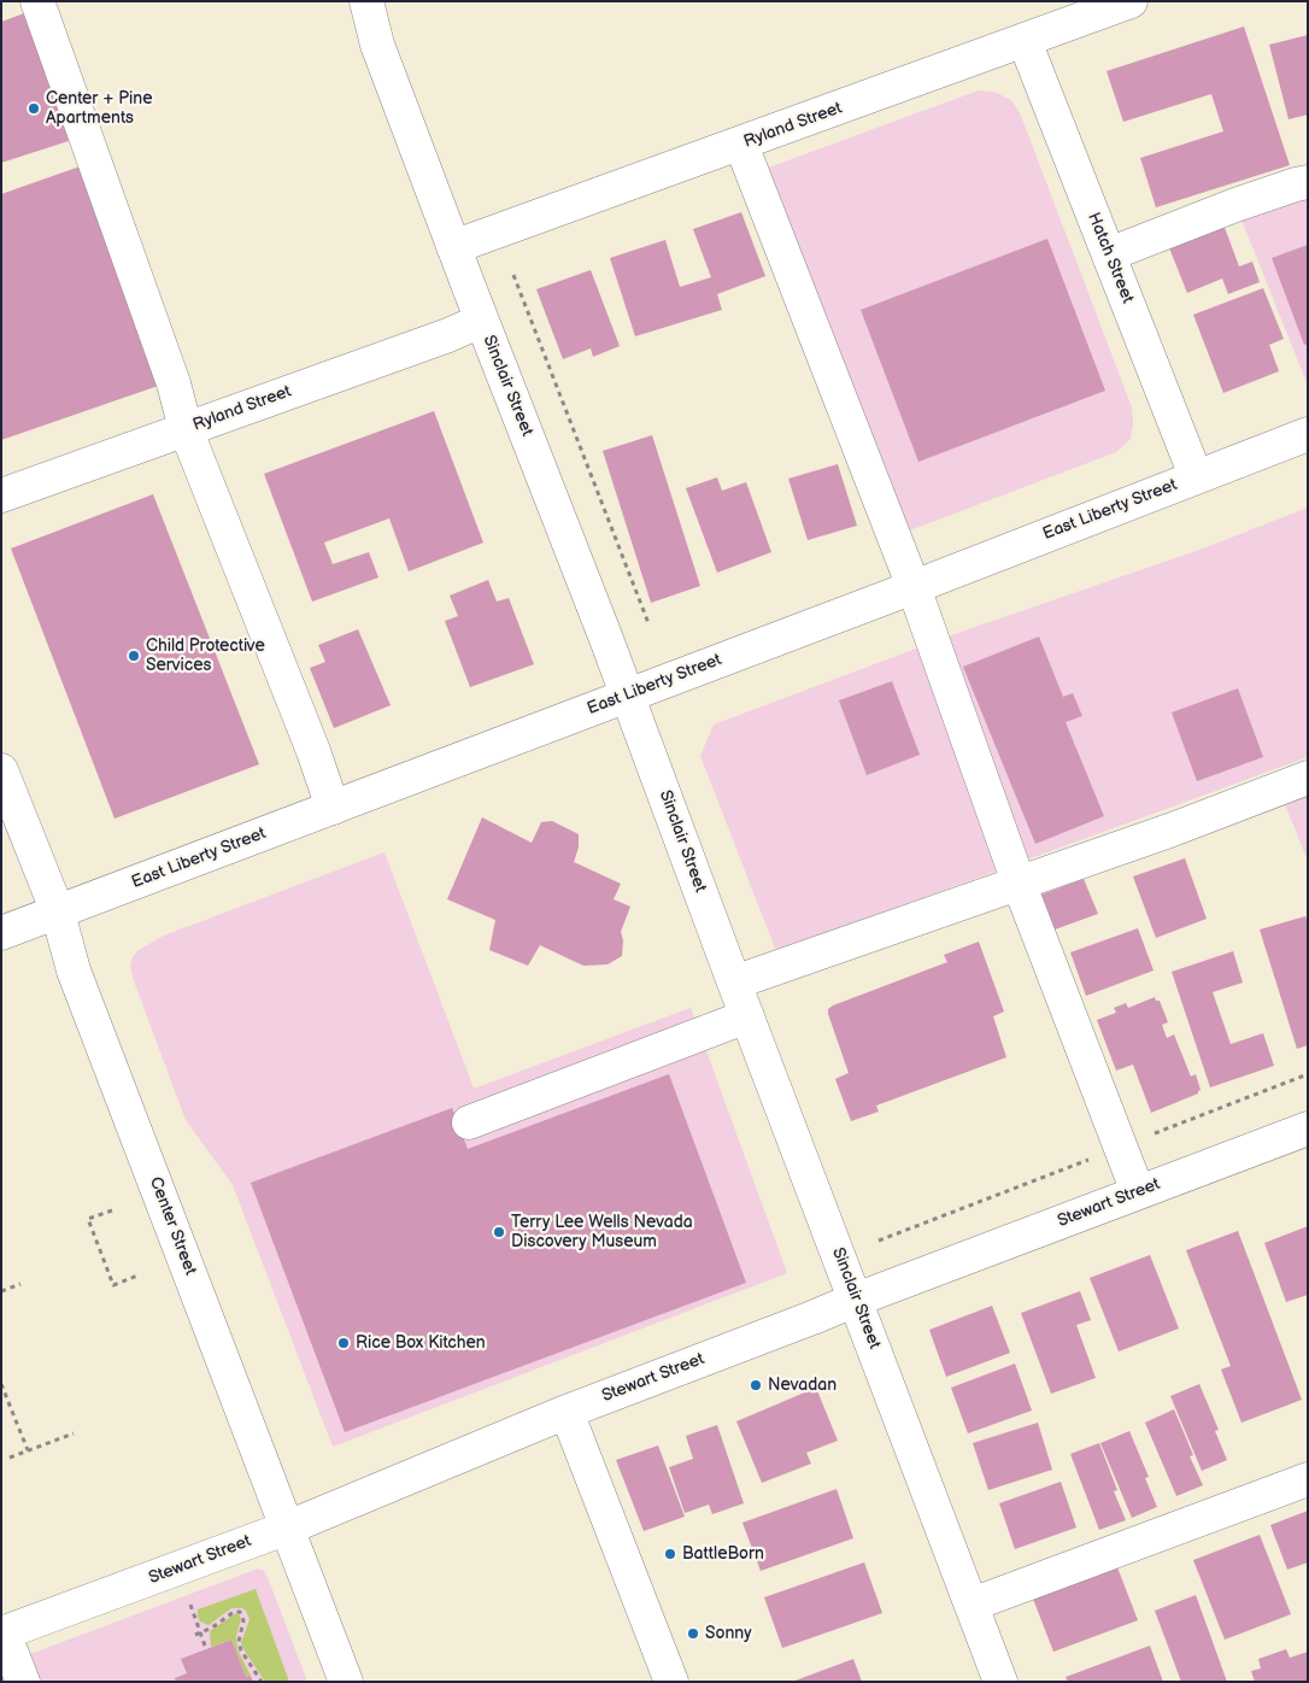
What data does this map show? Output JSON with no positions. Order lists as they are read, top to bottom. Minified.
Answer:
{"streets":{"street":["Ryland Street","Hatch Street","Sinclair Street","East Liberty Street","Stewart Street","Center Street"]},"crossings":[["Ryland Street","Hatch Street"],["Ryland Street","Sinclair Street"],["Hatch Street","East Liberty Street"],["Sinclair Street","East Liberty Street"],["Sinclair Street","Stewart Street"],["East Liberty Street","Center Street"],["Stewart Street","Center Street"]],"places":["Center + Pine Apartments","Child Protective Services","Terry Lee Wells Nevada Discovery Museum","Rice Box Kitchen","Nevadan","BattleBorn","Sonny"]}
